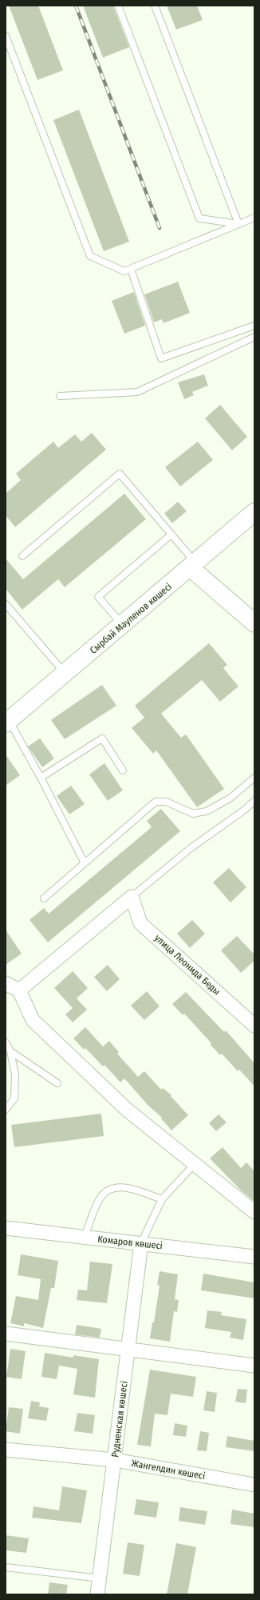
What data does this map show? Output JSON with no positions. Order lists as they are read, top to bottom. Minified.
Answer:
{"streets":{"main road":["Сырбай Мәуленов көшесі"],"street":["улица Леонида Беды","Комаров көшесі","Рудненская көшесі","Жангелдин көшесі"]},"crossings":[["Комаров көшесі","Рудненская көшесі"],["Рудненская көшесі","Жангелдин көшесі"]]}
